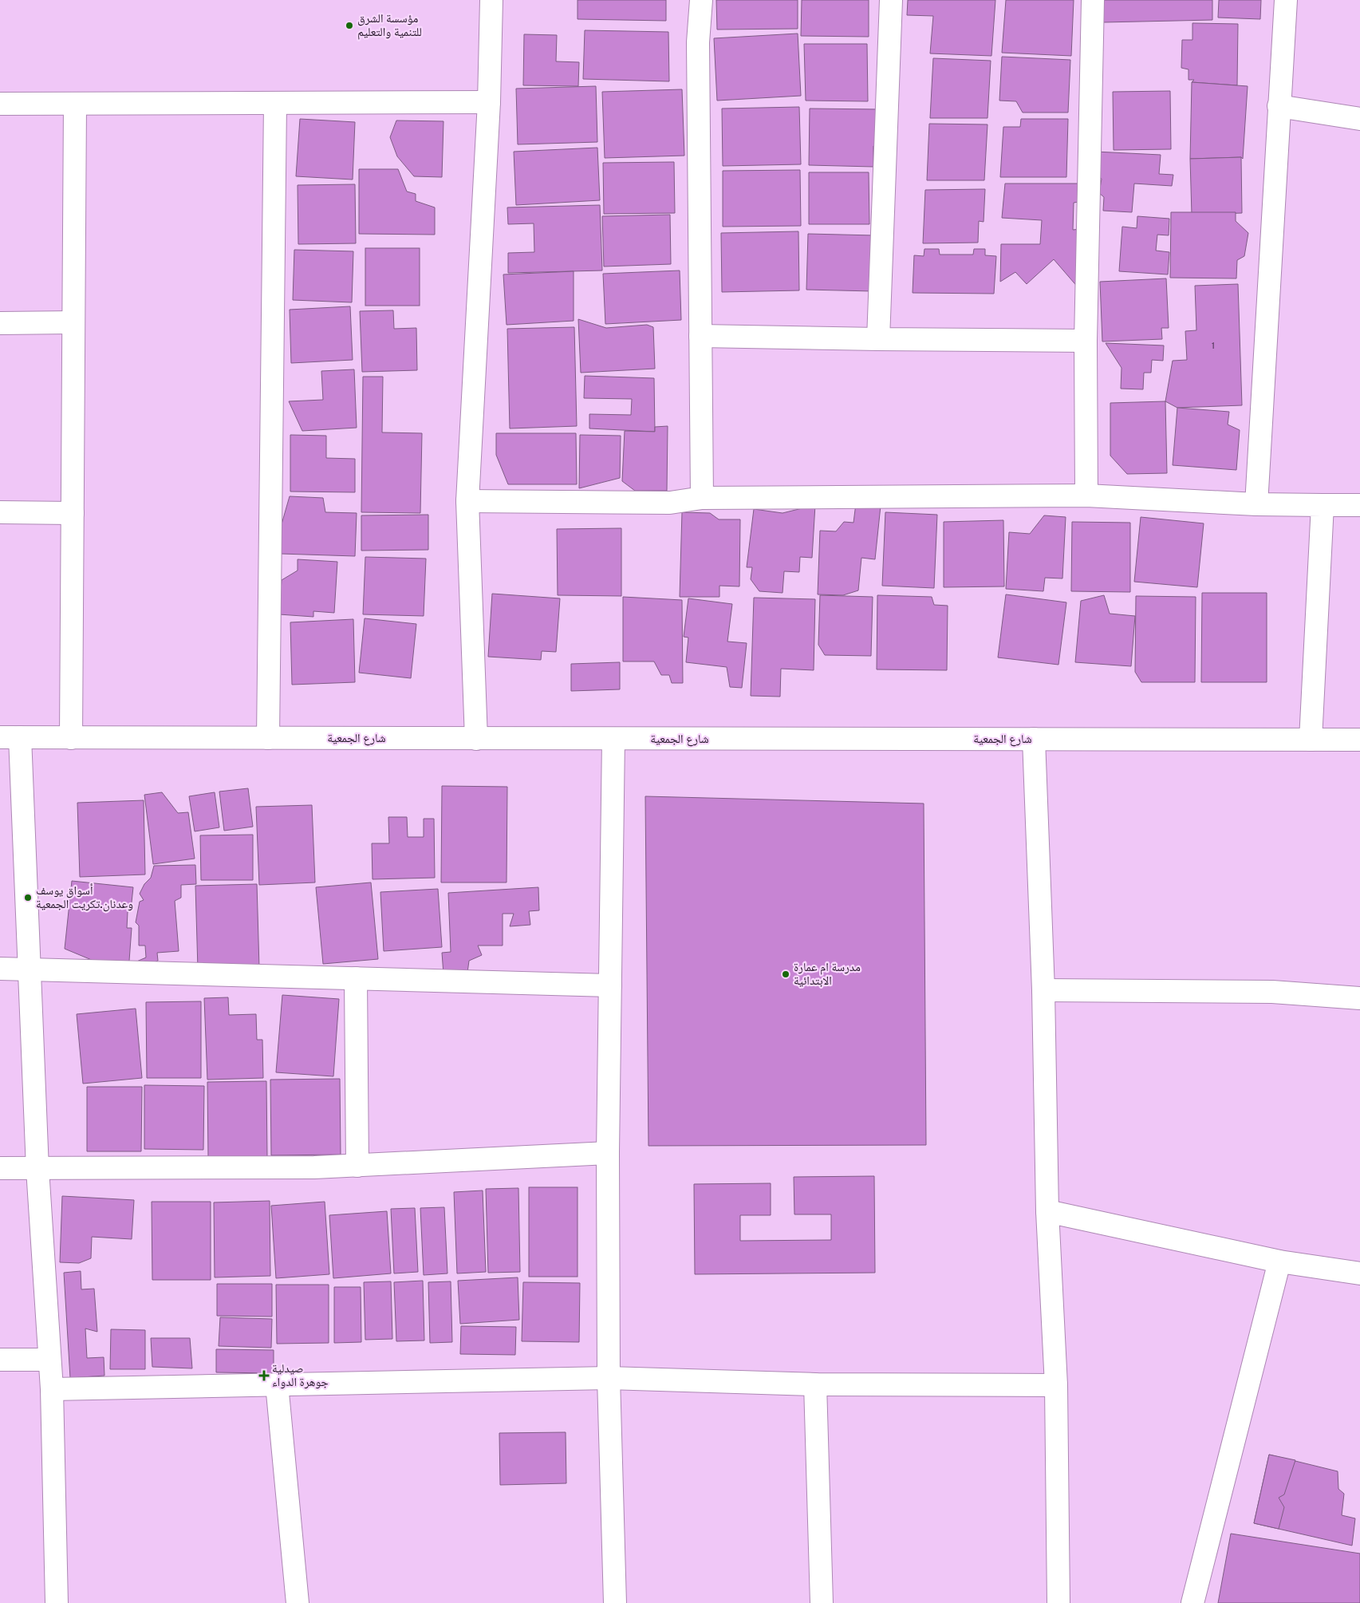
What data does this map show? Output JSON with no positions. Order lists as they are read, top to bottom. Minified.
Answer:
{"streets":{"street":["شارع الجمعية"]},"places":{"other":["مؤسسة الشرق للتنمية والتعليم","أسواق يوسف وعدنان.تكريت الجمعية","مدرسة ام عمارة الابتدائية"],"health":["صيدلية جوهرة الدواء"]},"house_numbers":["1"]}
